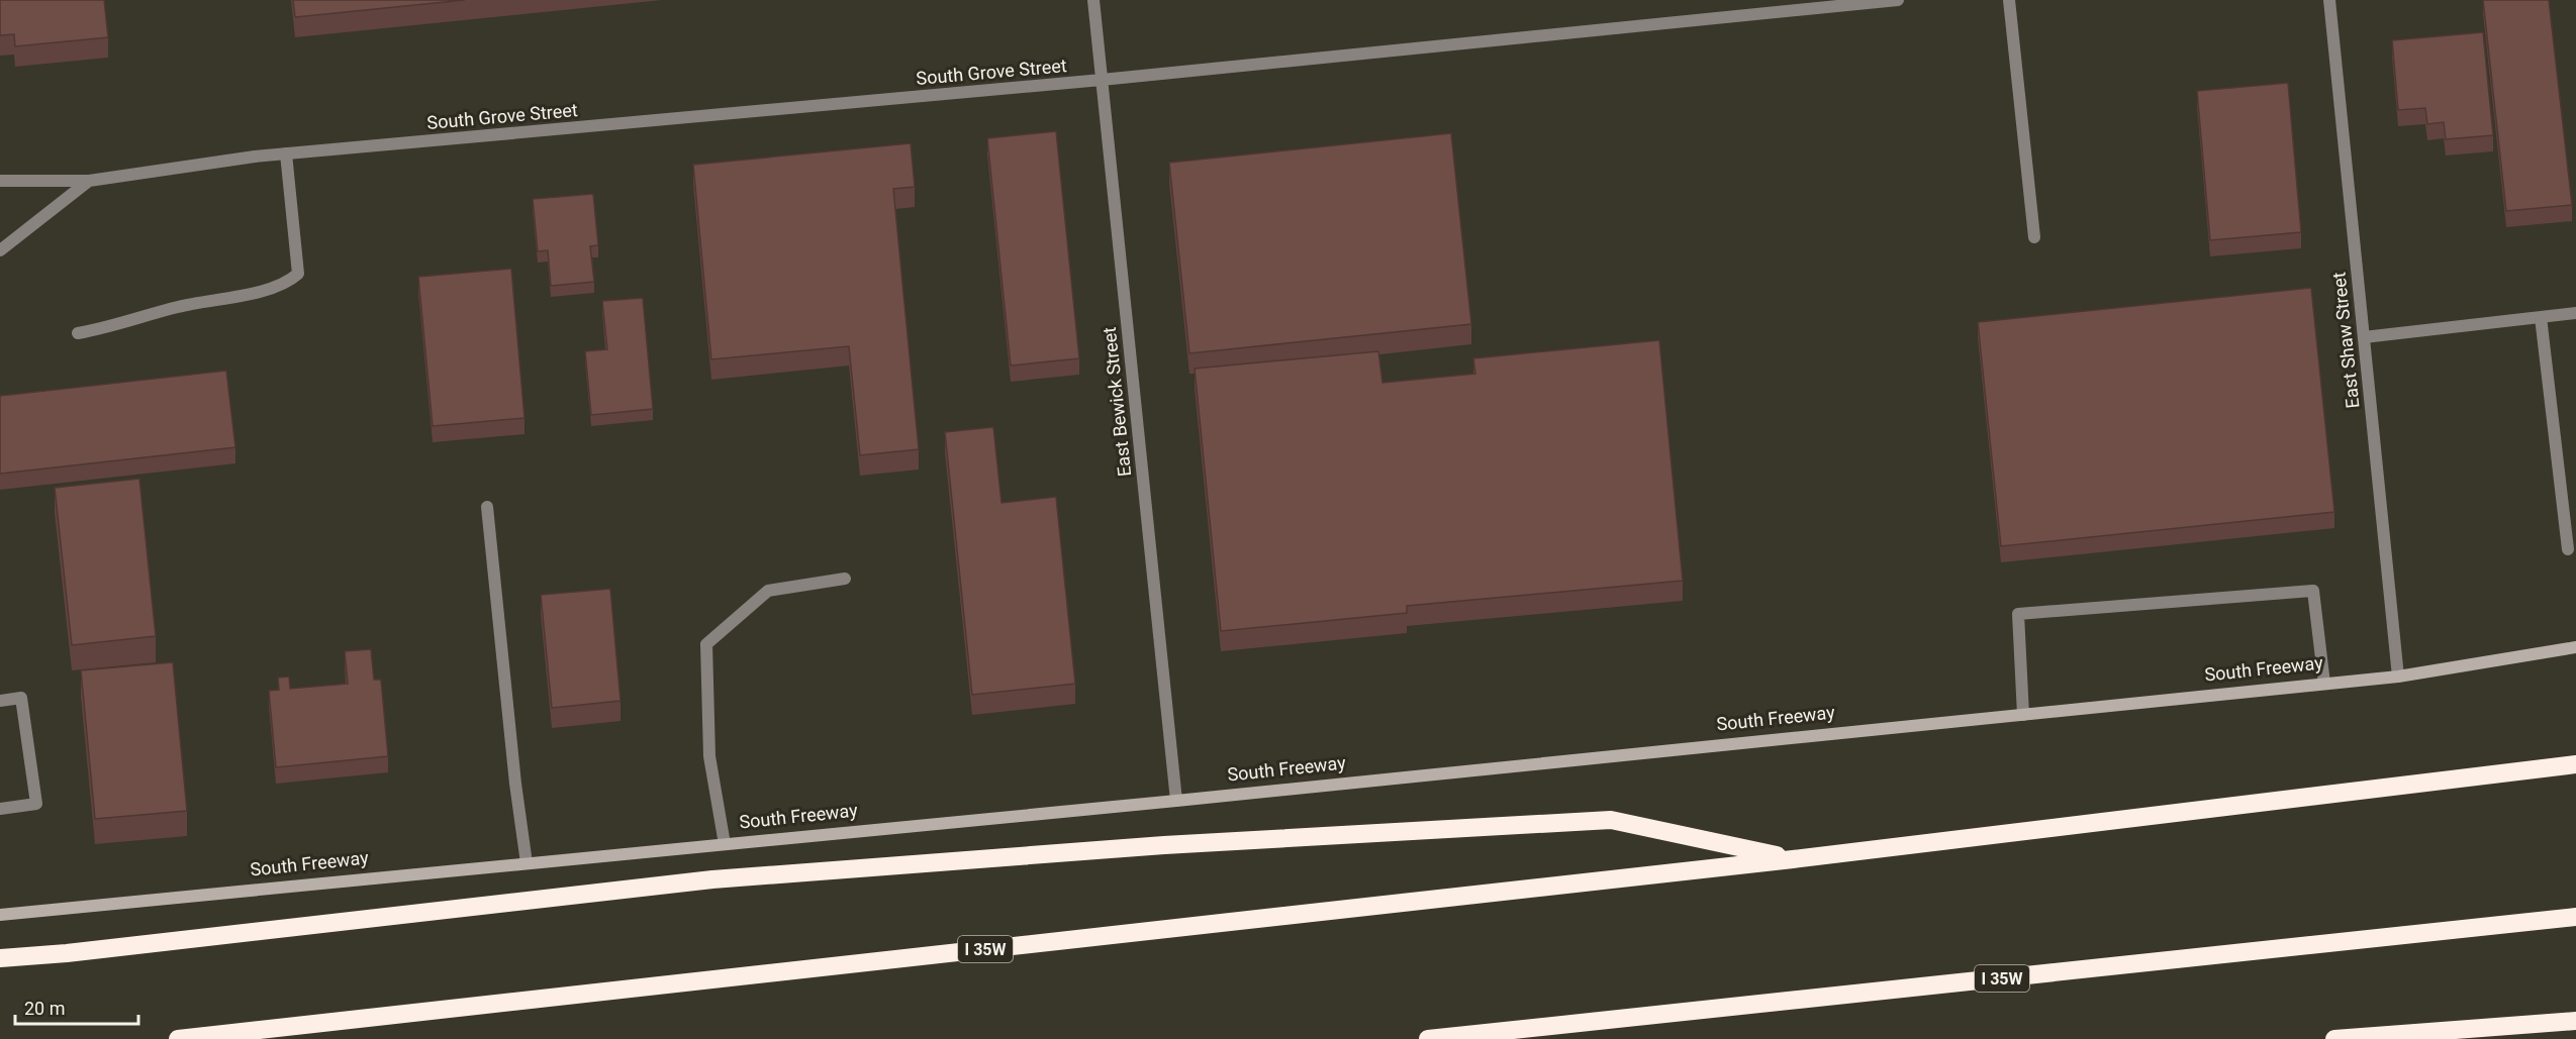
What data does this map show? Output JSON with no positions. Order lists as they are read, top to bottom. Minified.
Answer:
{"streets":{"highway":["I 35W"],"main road":["South Freeway"],"street":["South Grove Street","East Shaw Street","East Bewick Street"]},"crossings":[["South Grove Street","East Bewick Street"],["East Shaw Street","South Freeway"],["East Bewick Street","South Freeway"]],"scale_bar":"20 m"}
